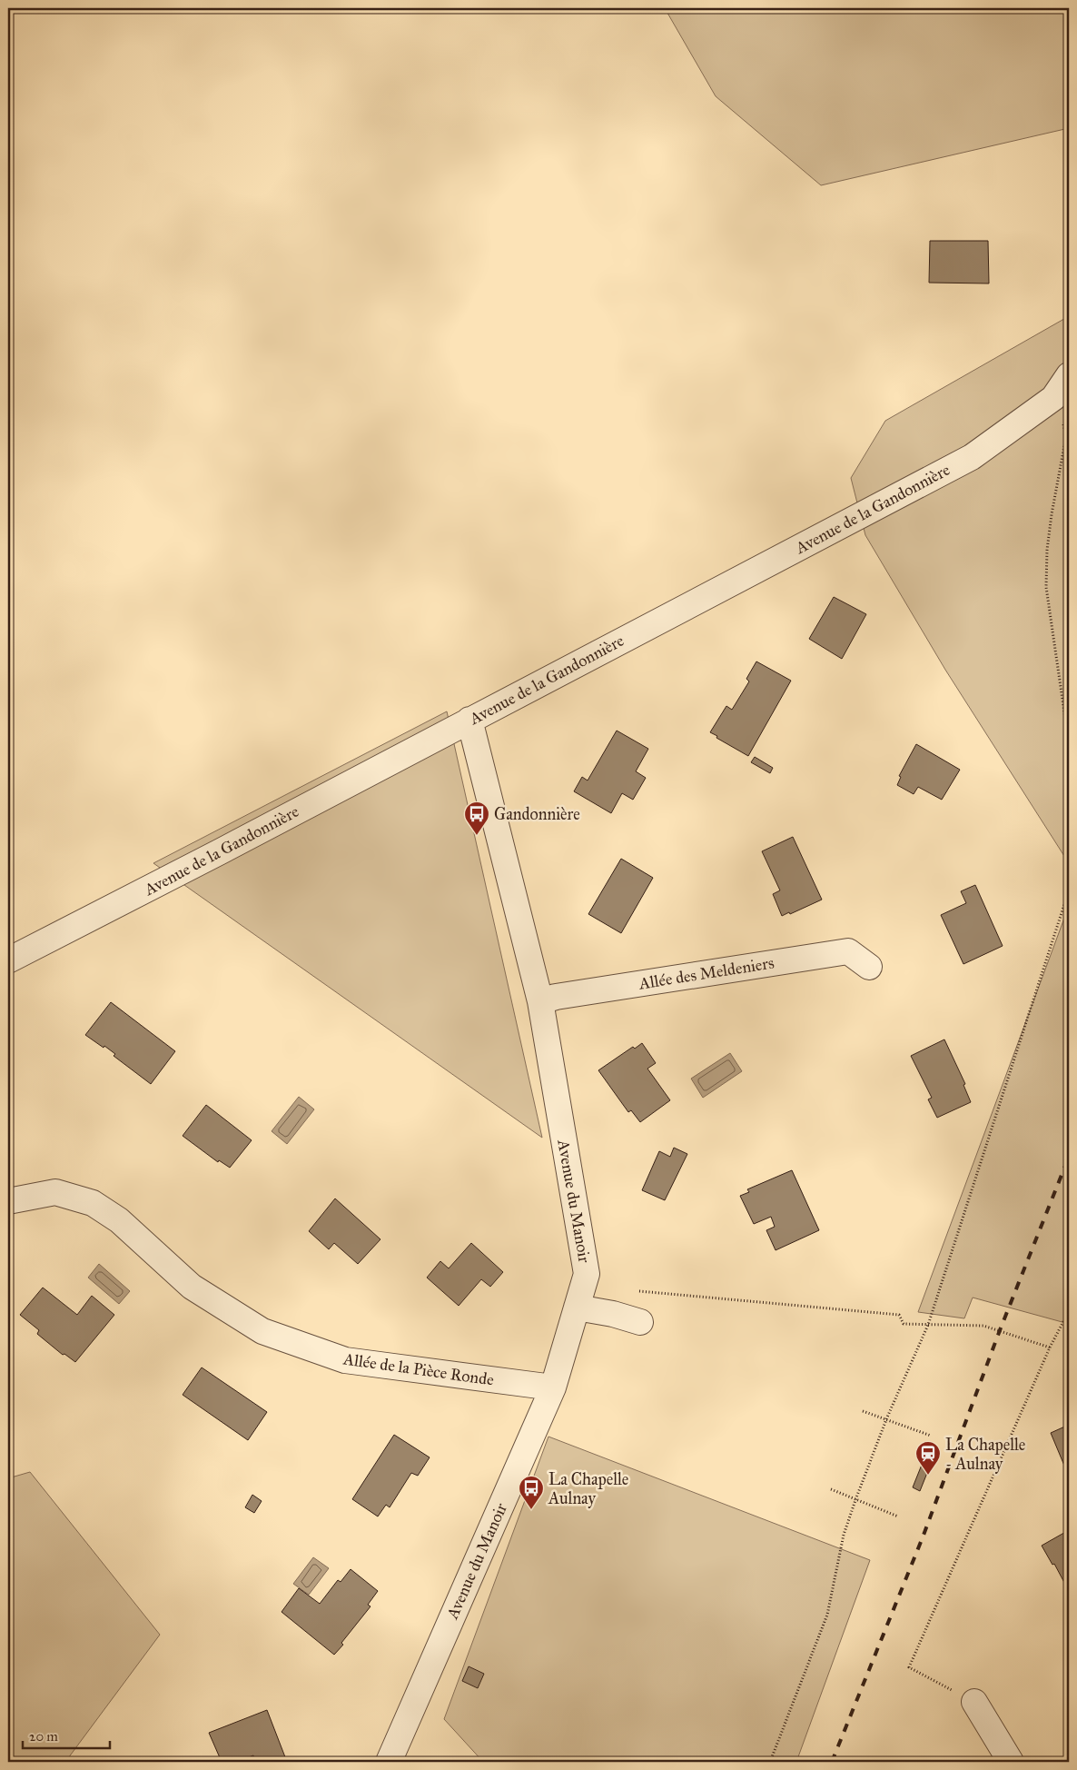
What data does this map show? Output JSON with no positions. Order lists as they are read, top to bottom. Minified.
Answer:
{"streets":{"street":["Avenue de la Gandonnière","Allée des Meldeniers","Avenue du Manoir","Allée de la Pièce Ronde"]},"crossings":[["Avenue de la Gandonnière","Avenue du Manoir"],["Allée des Meldeniers","Avenue du Manoir"],["Avenue du Manoir","Allée de la Pièce Ronde"]],"places":{"bus stop":["Gandonnière","La Chapelle Aulnay"],"station":["La Chapelle - Aulnay"]},"scale_bar":"20 m"}
